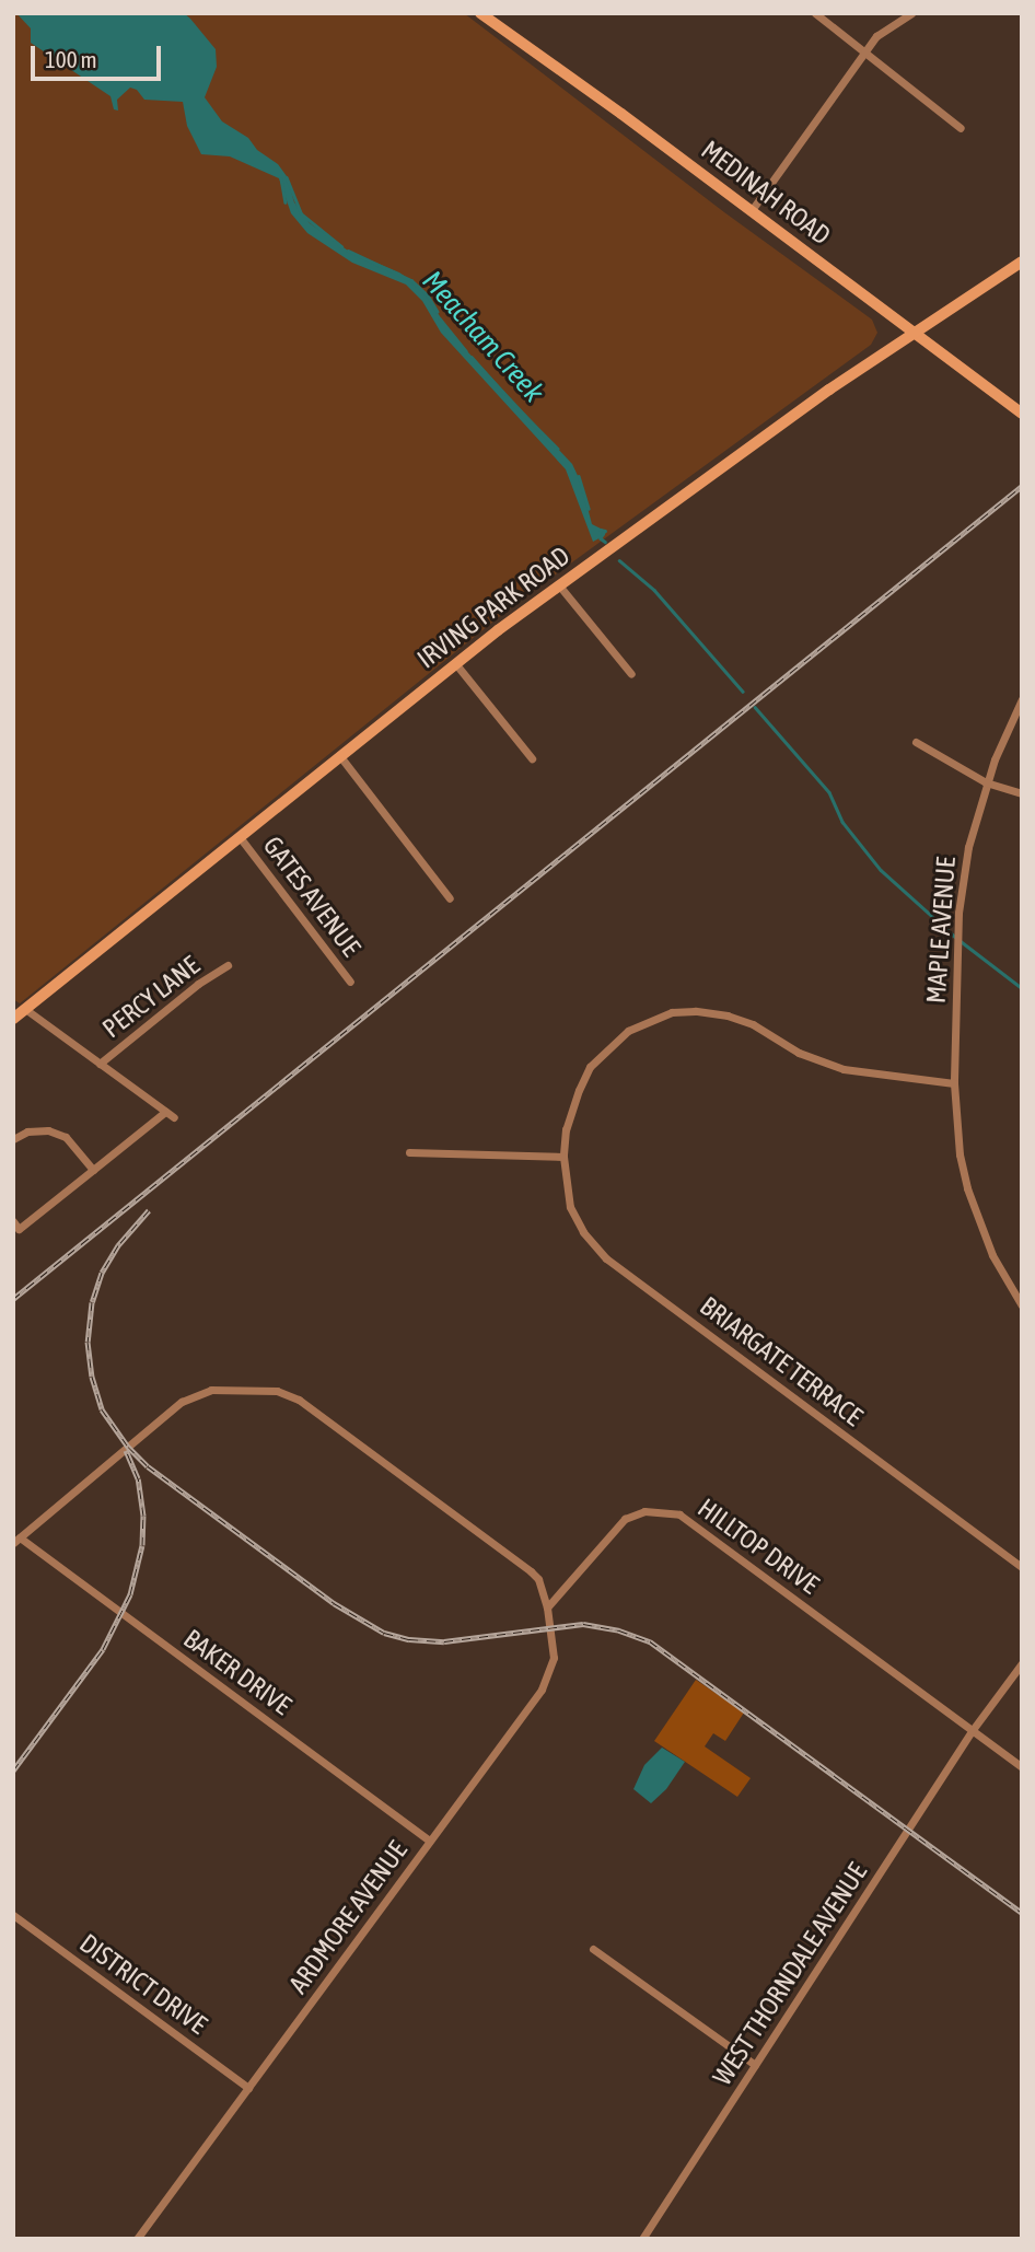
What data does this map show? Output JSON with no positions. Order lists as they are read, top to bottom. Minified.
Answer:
{"streets":{"main road":["MEDINAH ROAD","IRVING PARK ROAD"],"street":["GATES AVENUE","MAPLE AVENUE","PERCY LANE","BRIARGATE TERRACE","HILLTOP DRIVE","BAKER DRIVE","ARDMORE AVENUE","WEST THORNDALE AVENUE","DISTRICT DRIVE"]},"crossings":[["MEDINAH ROAD","IRVING PARK ROAD"],["IRVING PARK ROAD","GATES AVENUE"],["MAPLE AVENUE","BRIARGATE TERRACE"],["HILLTOP DRIVE","ARDMORE AVENUE"],["HILLTOP DRIVE","WEST THORNDALE AVENUE"],["BAKER DRIVE","ARDMORE AVENUE"],["ARDMORE AVENUE","DISTRICT DRIVE"]],"water":["Meacham Creek"],"scale_bar":"100 m"}
